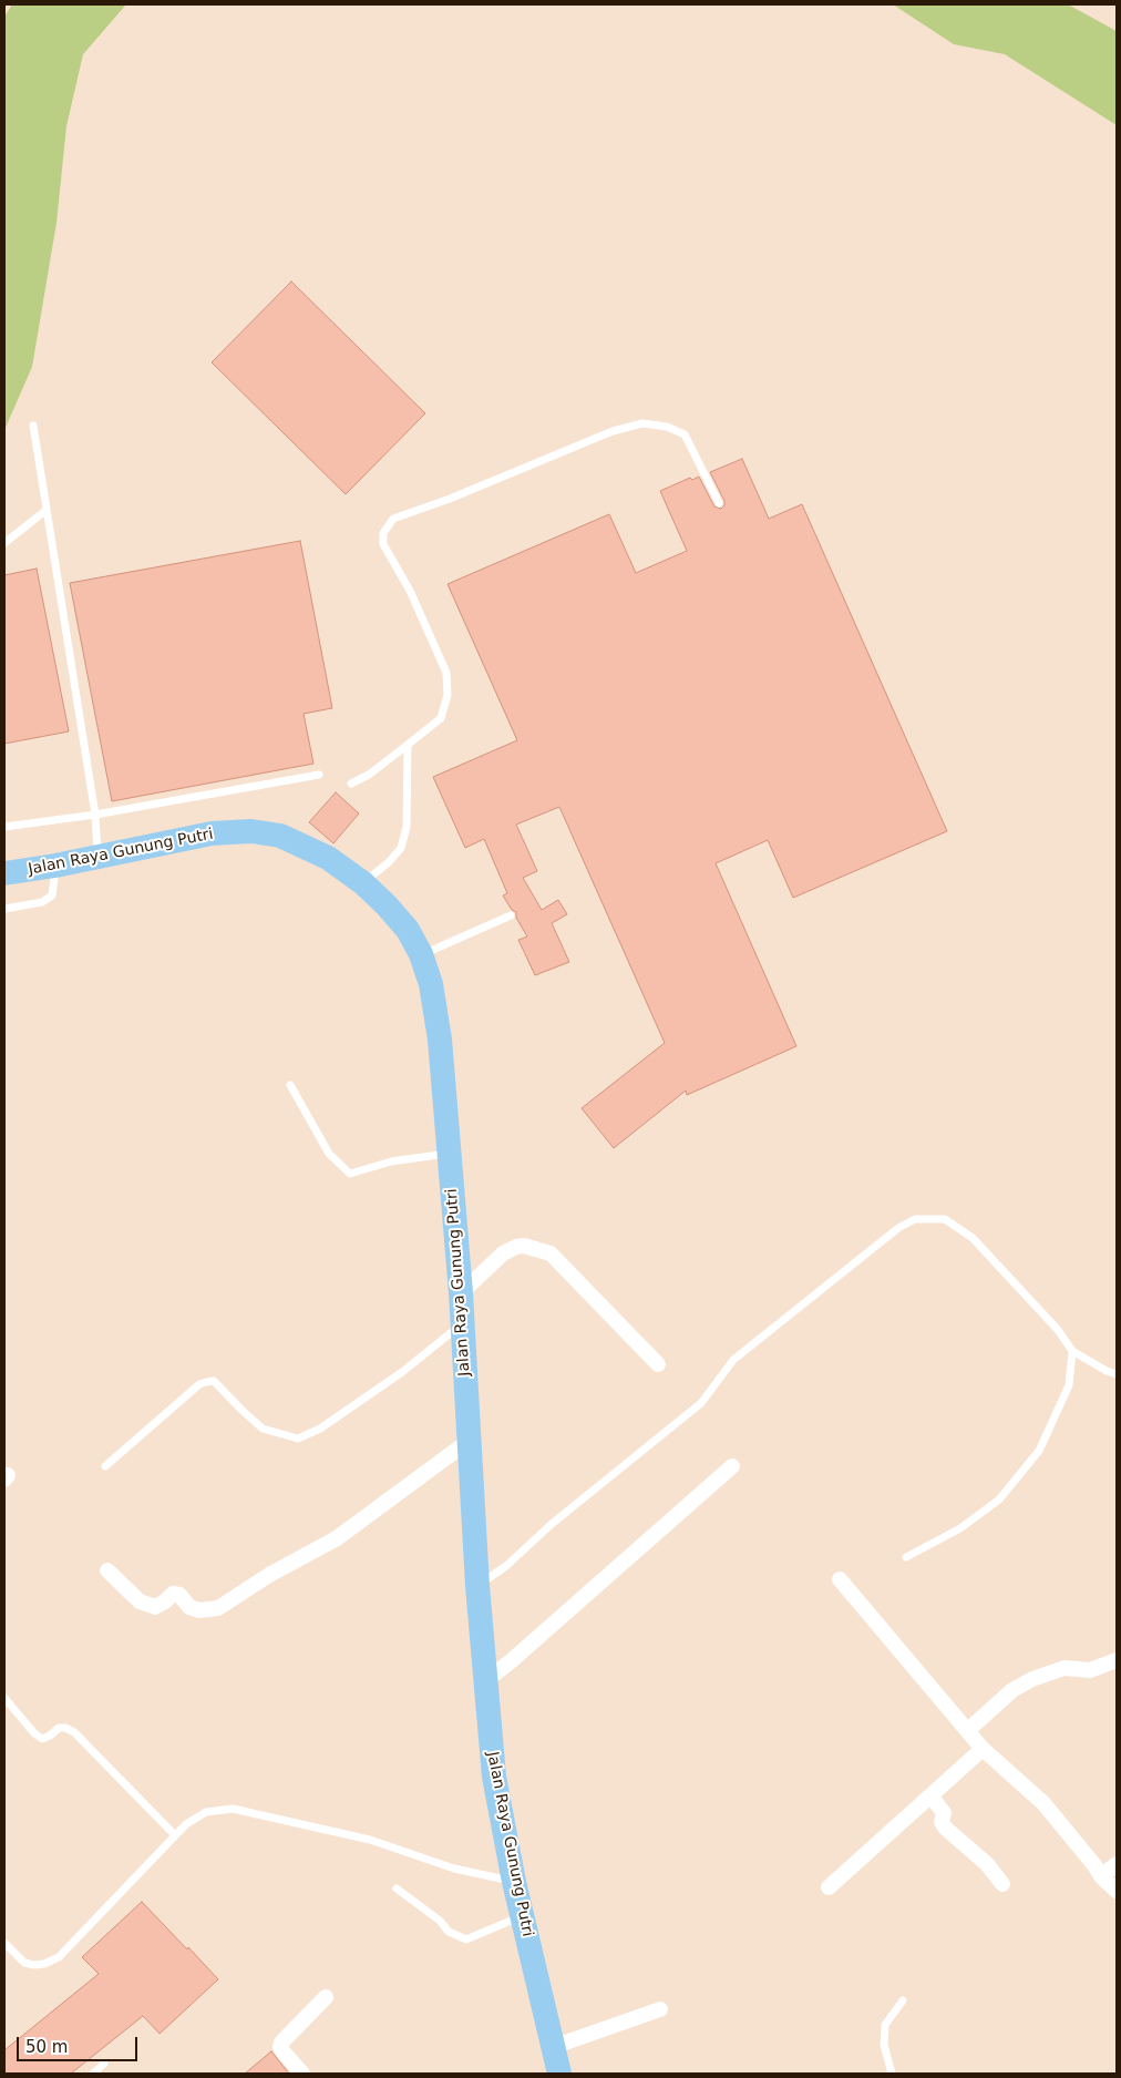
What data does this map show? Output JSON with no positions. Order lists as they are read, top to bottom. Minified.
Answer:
{"streets":{"main road":["Jalan Raya Gunung Putri"]},"scale_bar":"50 m"}
